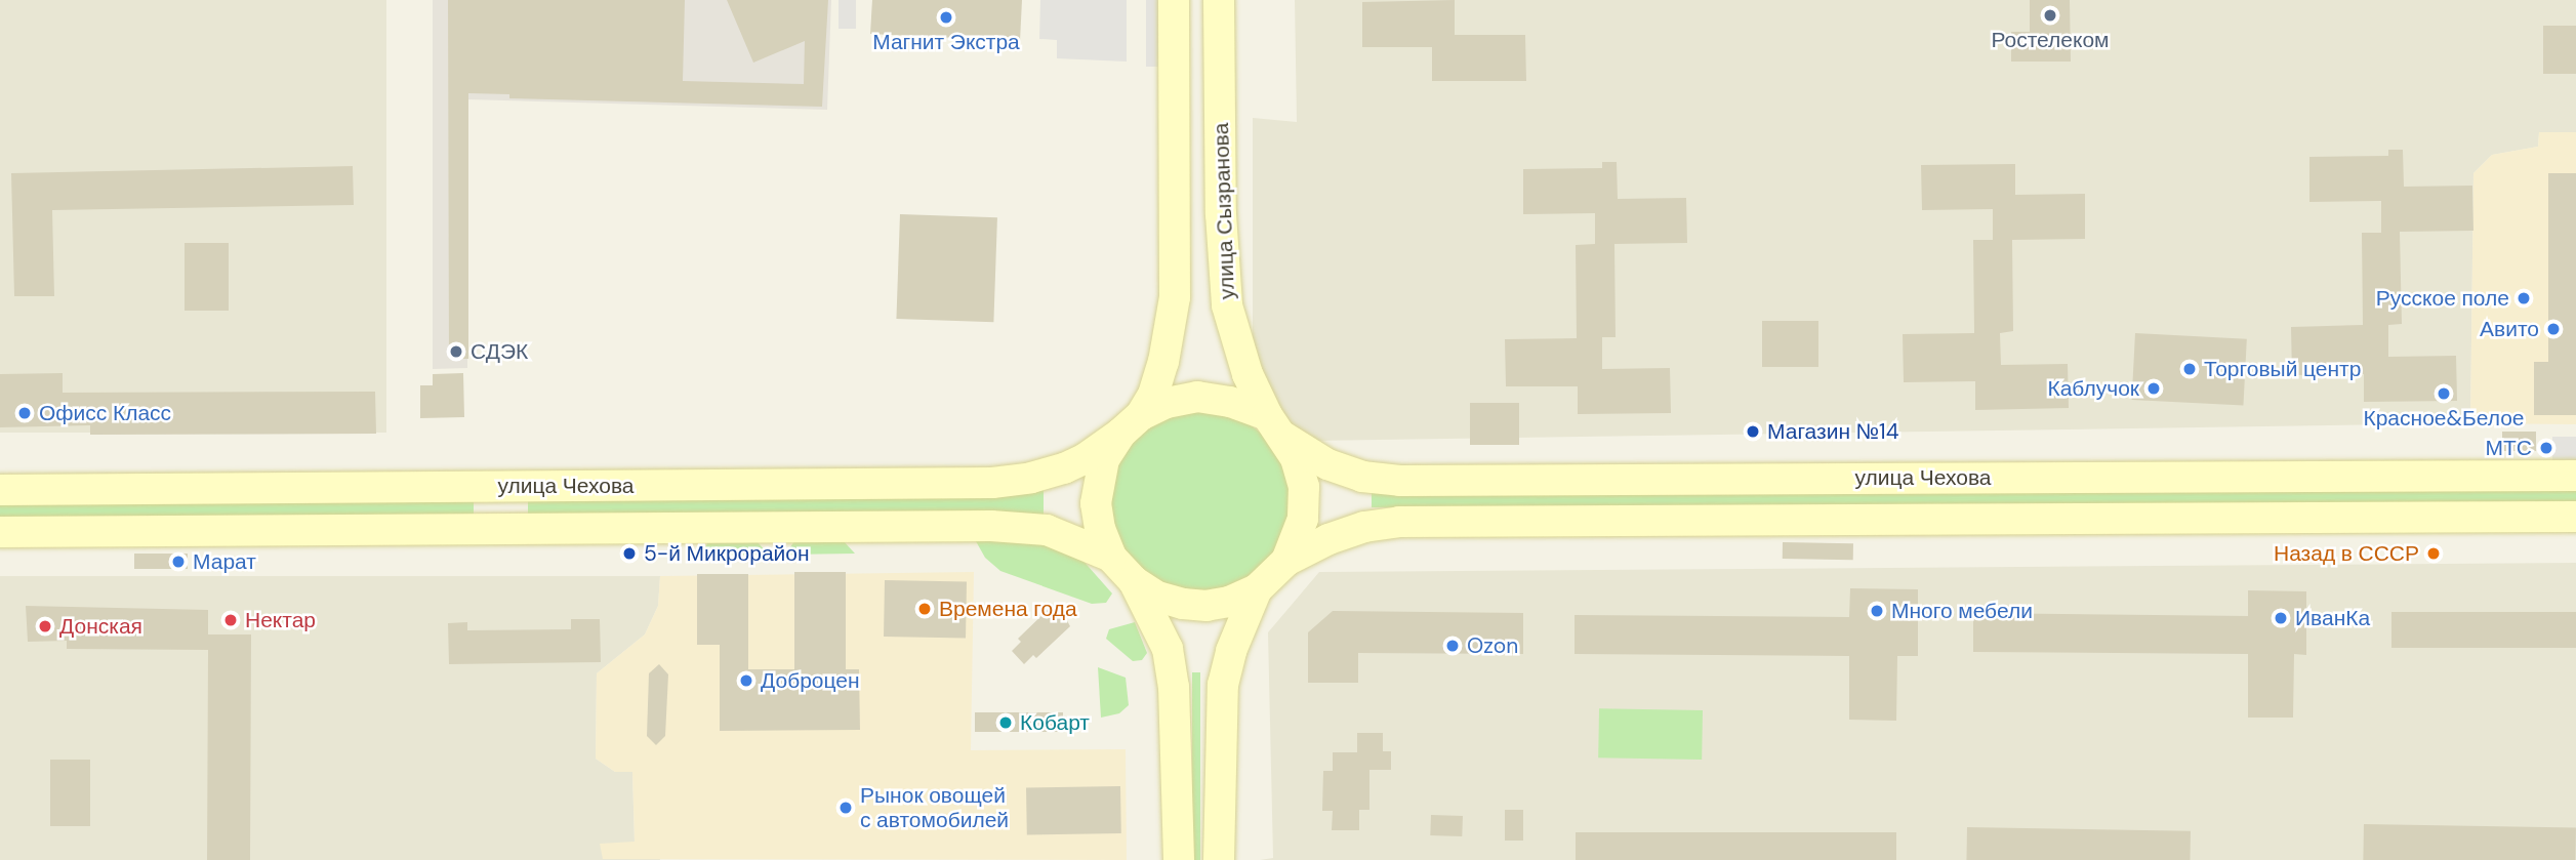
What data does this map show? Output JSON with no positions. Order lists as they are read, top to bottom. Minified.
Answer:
{"streets":{"main road":["улица Сызранова","улица Чехова"]},"crossings":[["улица Сызранова","улица Чехова"]],"places":["Ростелеком","Магнит Экстра","Русское поле","Авито","СДЭК","Торговый центр","Каблучок","Красное&Белое","Офисс Класс","Магазин №14","МТС","5-й Микрорайон","Назад в СССР","Марат","Времена года","Много мебели","ИванКа","Нектар","Донская","Ozon","Доброцен","Кобарт","Рынок овощей с автомобилей"]}
